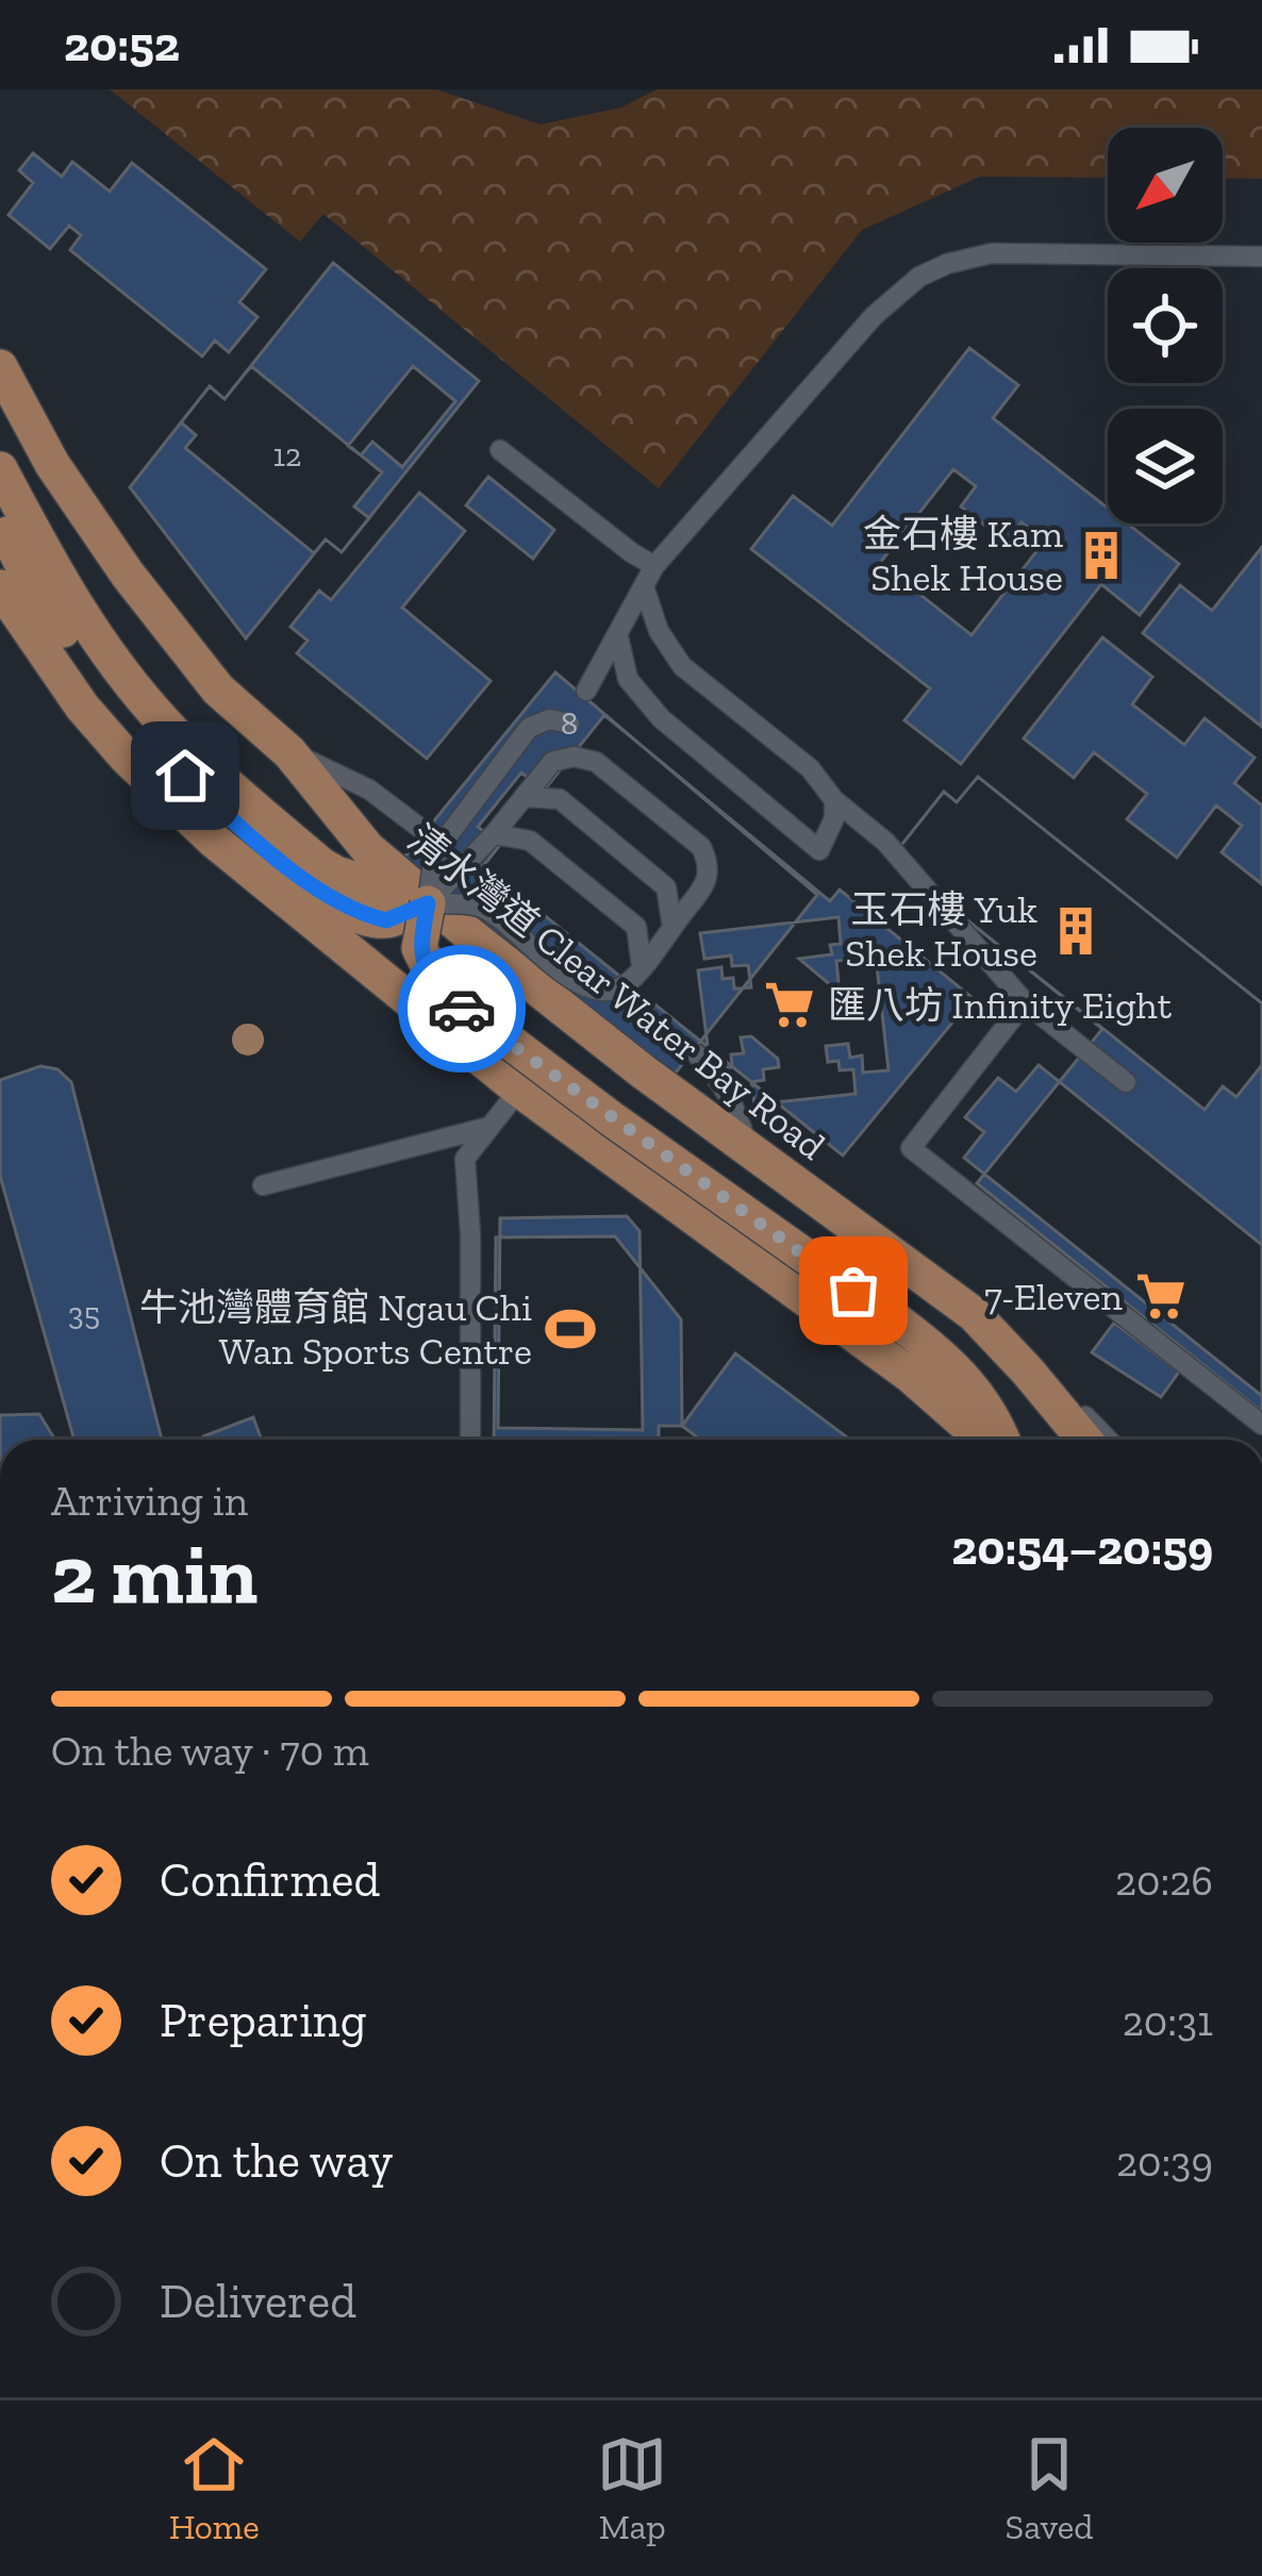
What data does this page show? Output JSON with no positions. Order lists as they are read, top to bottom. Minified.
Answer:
{"streets":{"main road":["清水灣道 Clear Water Bay Road"]},"places":{"building":["金石樓 Kam Shek House","玉石樓 Yuk Shek House"],"supermarket":["匯八坊 Infinity Eight","7-Eleven"],"sports":["牛池灣體育館 Ngau Chi Wan Sports Centre"]},"house_numbers":["12","8","35"],"north":"bottom left","page":{"status":"20:52","heading":["2 min","Arriving in","20:54–20:59"],"bar":"On the way · 70 m","list":[["Confirmed","20:26"],["Preparing","20:31"],["On the way","20:39"],"Delivered"],"tabs":["Home","Map","Saved"]}}
